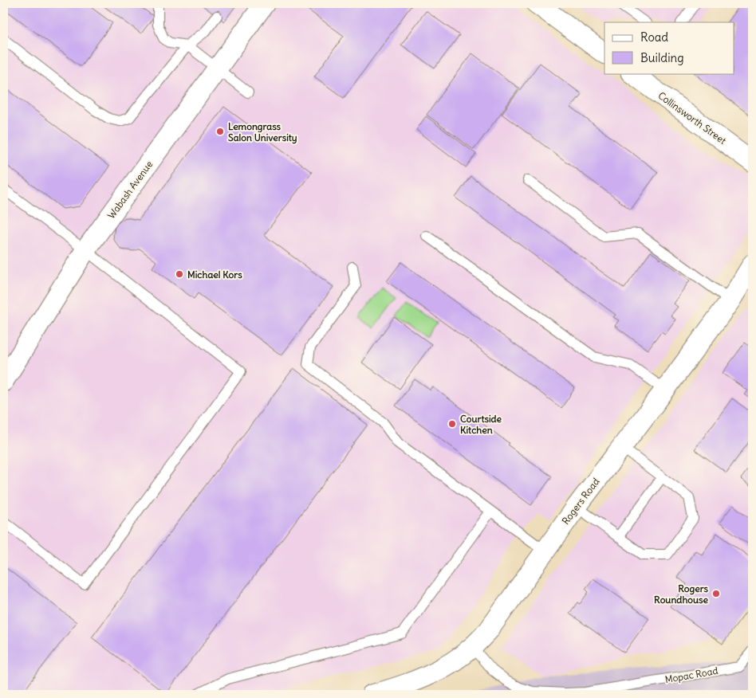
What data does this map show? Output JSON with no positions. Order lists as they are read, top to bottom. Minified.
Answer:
{"streets":{"street":["Collinsworth Street","Wabash Avenue","Rogers Road"],"lane":["Mopac Road"]},"crossings":[["Rogers Road","Mopac Road"]],"places":["Lemongrass Salon University","Michael Kors","Courtside Kitchen","Rogers Roundhouse"],"legend":["Road","Building"]}
